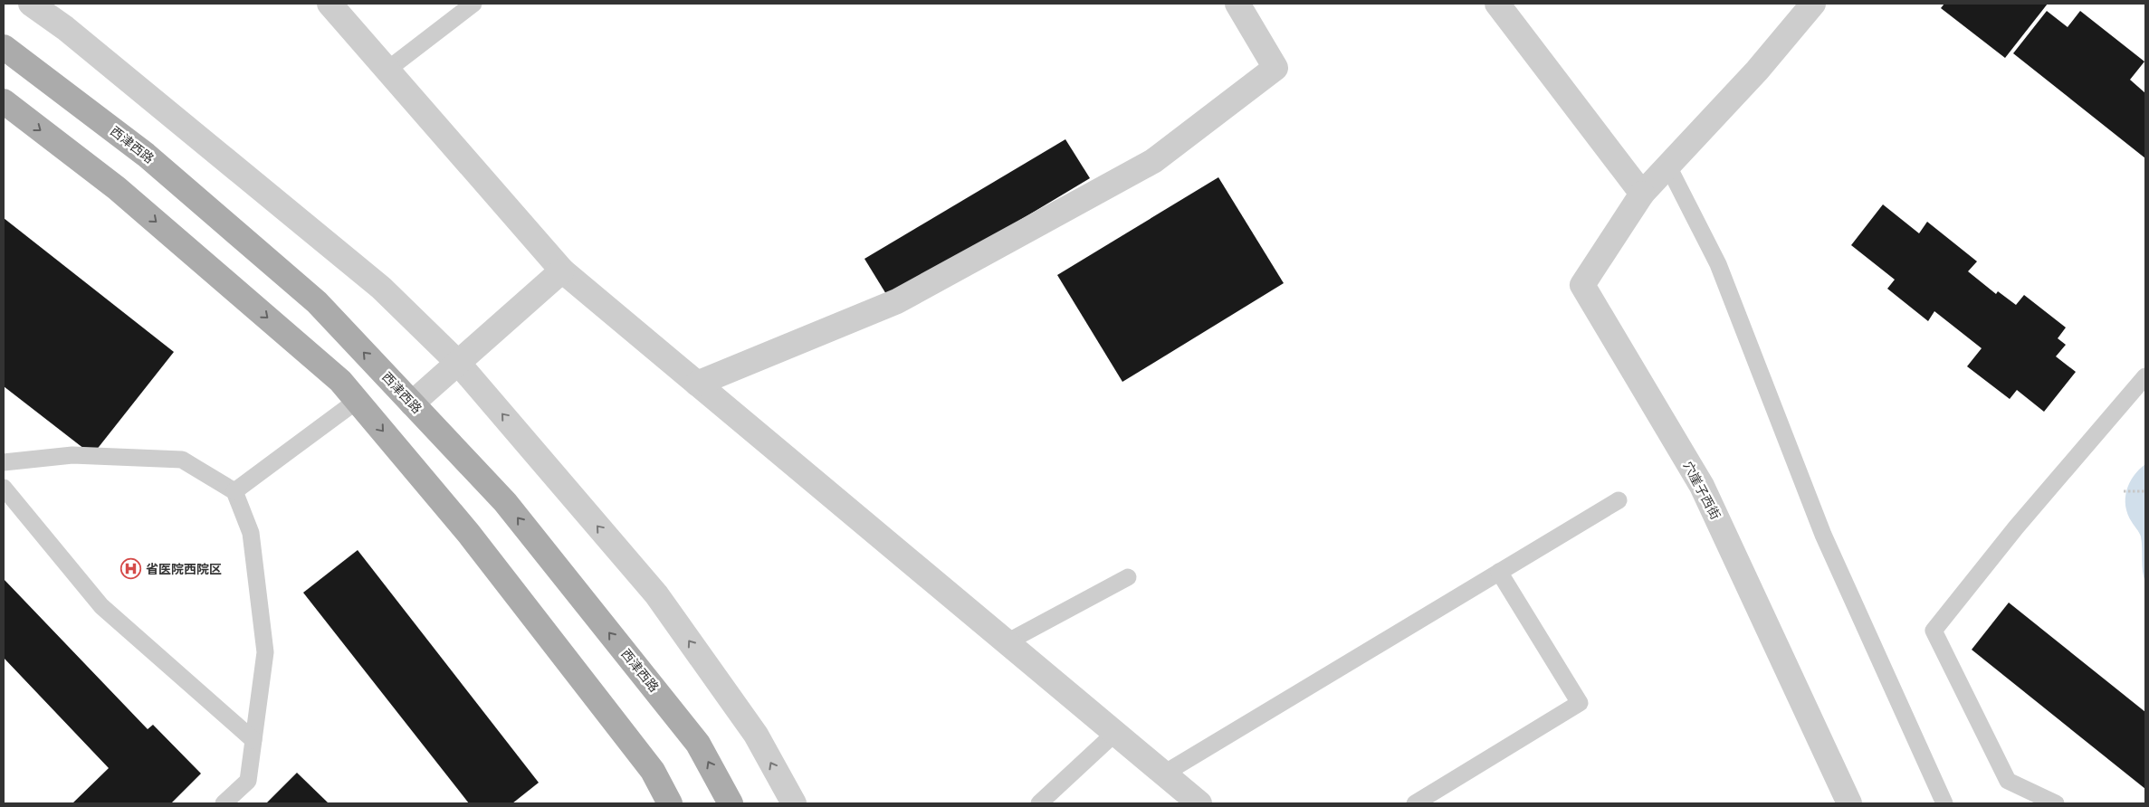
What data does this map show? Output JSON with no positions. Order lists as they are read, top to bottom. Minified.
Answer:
{"streets":{"main road":["西津西路"],"street":["穴崖子西街"]},"places":{"hospital":["省医院西院区"]}}
